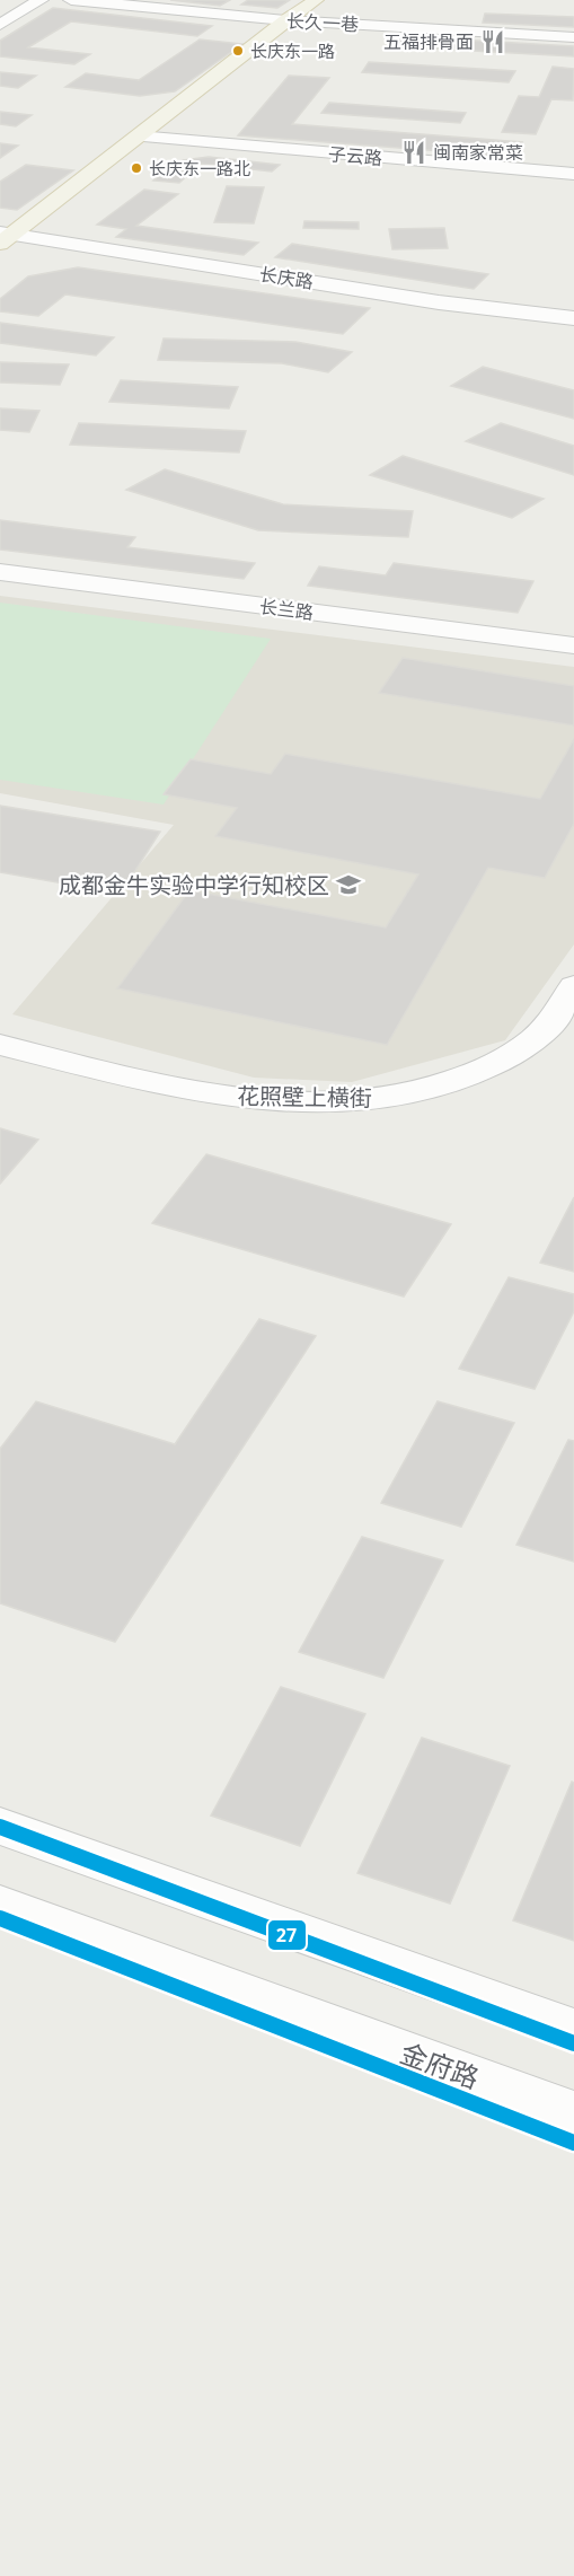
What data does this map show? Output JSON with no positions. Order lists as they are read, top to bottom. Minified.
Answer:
{"streets":{"street":["长久一巷","子云路","长庆路","长兰路","花照壁上横街","金府路"]},"places":{"restaurant":["五福排骨面","闽南家常菜"],"other":["长庆东一路","长庆东一路北"],"school or university":["成都金牛实验中学行知校区"]},"lines":["transit line 27"]}
